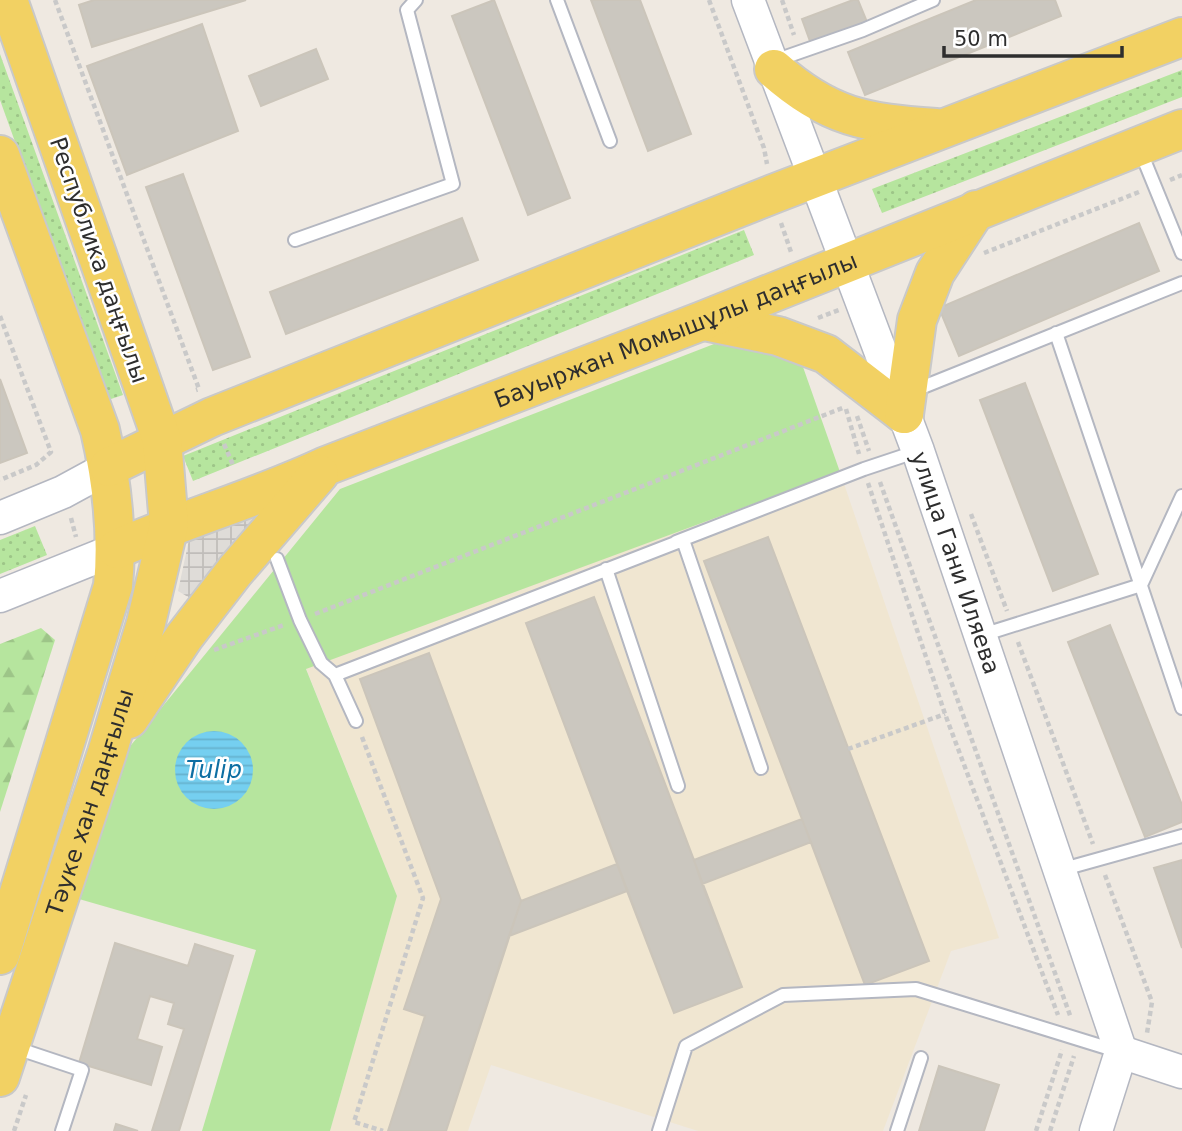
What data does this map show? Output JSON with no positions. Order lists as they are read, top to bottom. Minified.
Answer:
{"streets":{"main road":["Республика даңғылы","Бауыржан Момышұлы даңғылы","Тәуке хан даңғылы"],"street":["улица Гани Иляева"]},"crossings":[["Республика даңғылы","Бауыржан Момышұлы даңғылы"],["Республика даңғылы","Тәуке хан даңғылы"],["Бауыржан Момышұлы даңғылы","улица Гани Иляева"],["Бауыржан Момышұлы даңғылы","Тәуке хан даңғылы"]],"water":["Tulip"],"scale_bar":"50 m"}
